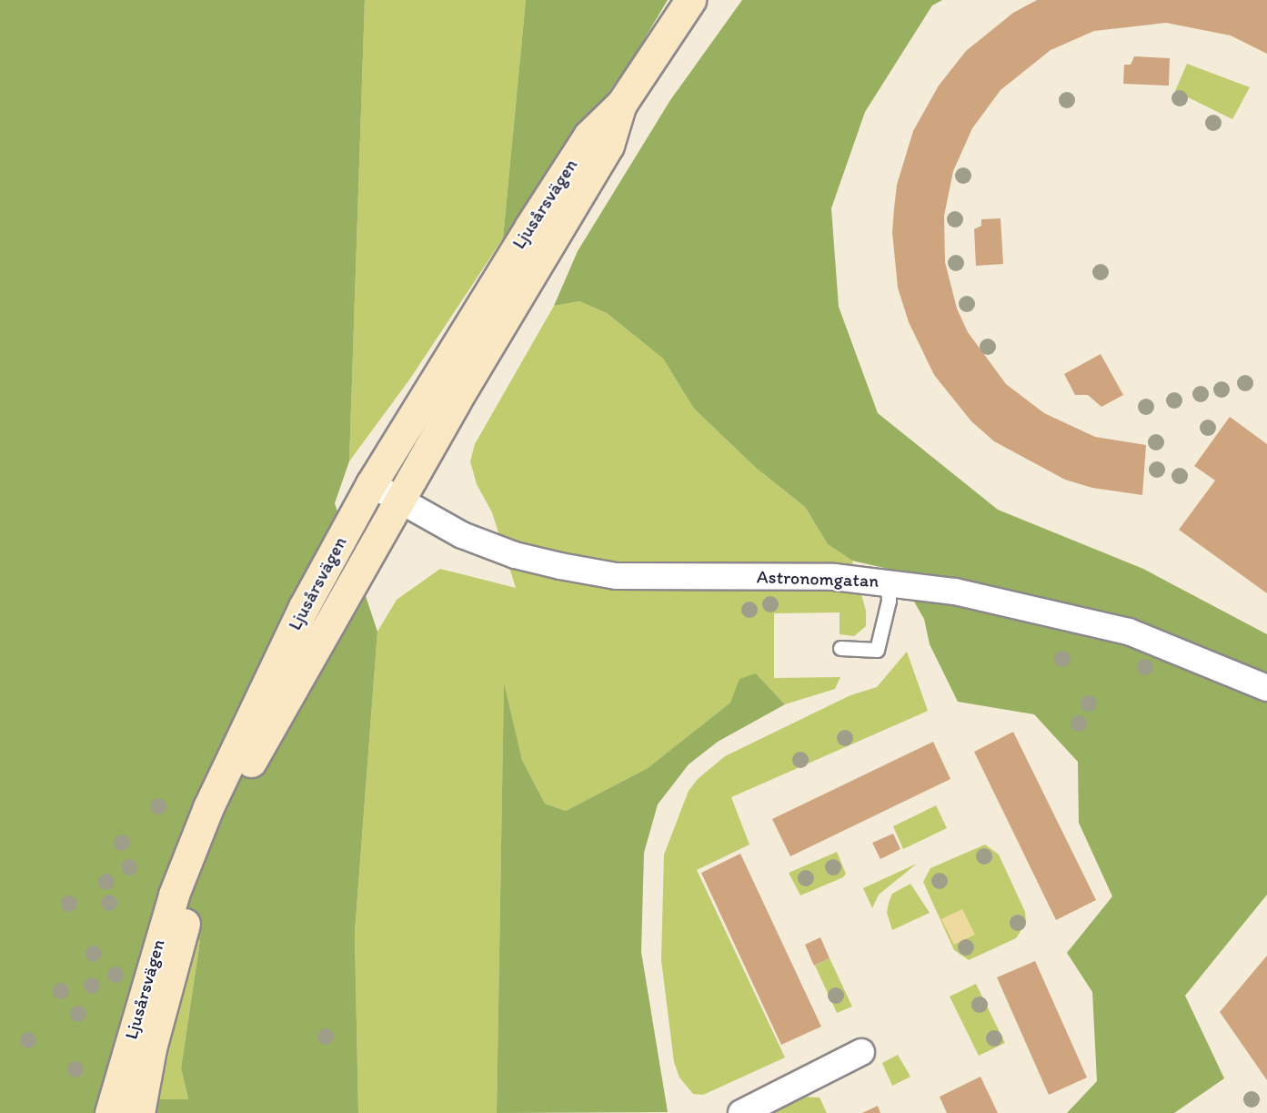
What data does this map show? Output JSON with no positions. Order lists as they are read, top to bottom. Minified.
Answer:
{"streets":{"main road":["Ljusårsvägen"],"street":["Astronomgatan"]},"crossings":[["Ljusårsvägen","Astronomgatan"]]}
